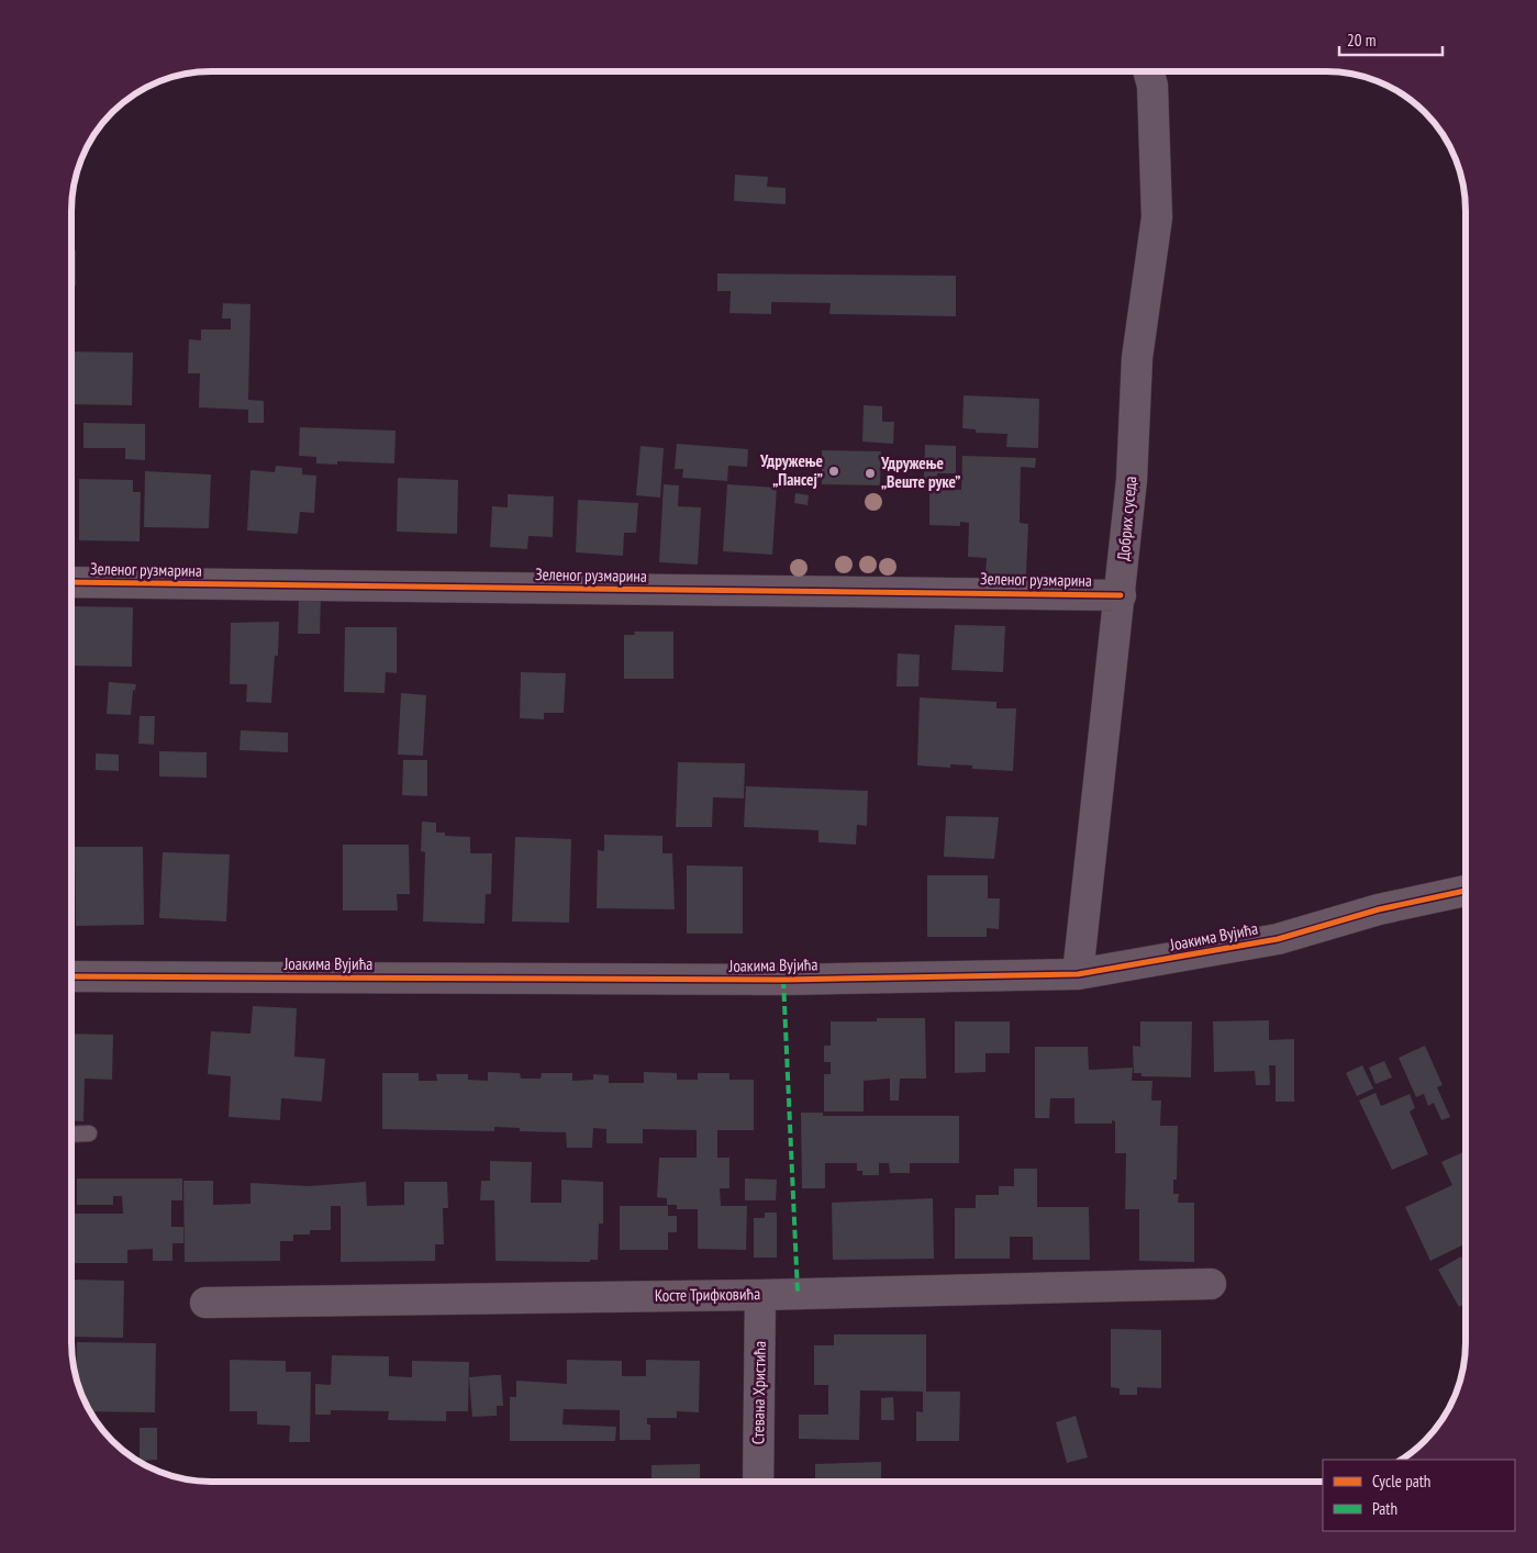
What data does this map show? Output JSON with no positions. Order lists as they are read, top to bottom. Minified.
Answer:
{"streets":{"street":["Добрих суседа","Зеленог рузмарина","Јоакима Вујића","Косте Трифковића","Стевана Христића"]},"crossings":[["Добрих суседа","Зеленог рузмарина"],["Добрих суседа","Јоакима Вујића"],["Косте Трифковића","Стевана Христића"]],"places":["Удружење „Пансеј”","Удружење „Веште руке”"],"legend":["Cycle path","Path"],"scale_bar":"20 m"}
